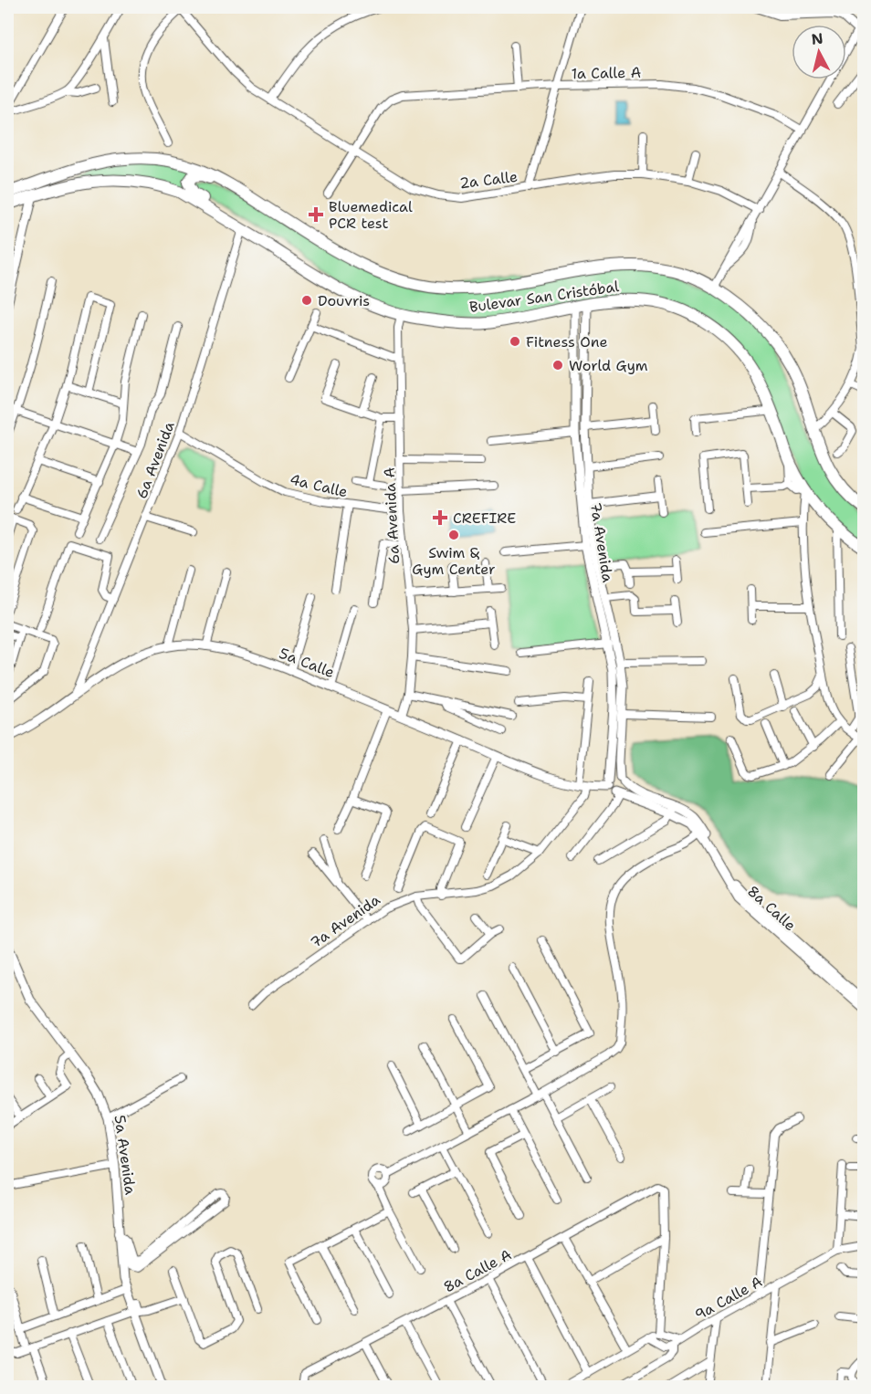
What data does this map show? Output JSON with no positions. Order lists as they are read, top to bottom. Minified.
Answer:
{"streets":{"main road":["Bulevar San Cristóbal"],"street":["1a Calle A","2a Calle","6a Avenida","4a Calle","6a Avenida A","7a Avenida","5a Calle","8a Calle","5a Avenida","8a Calle A","9a Calle A"]},"crossings":[["1a Calle A","2a Calle"],["Bulevar San Cristóbal","6a Avenida"],["Bulevar San Cristóbal","6a Avenida A"],["Bulevar San Cristóbal","7a Avenida"],["6a Avenida","4a Calle"],["6a Avenida","5a Calle"],["4a Calle","6a Avenida A"],["6a Avenida A","5a Calle"],["7a Avenida","5a Calle"],["7a Avenida","8a Calle"],["5a Calle","8a Calle"]],"places":{"health":["Bluemedical PCR test","CREFIRE"],"other":["Douvris","Fitness One","World Gym","Swim & Gym Center"]},"north":"top"}
